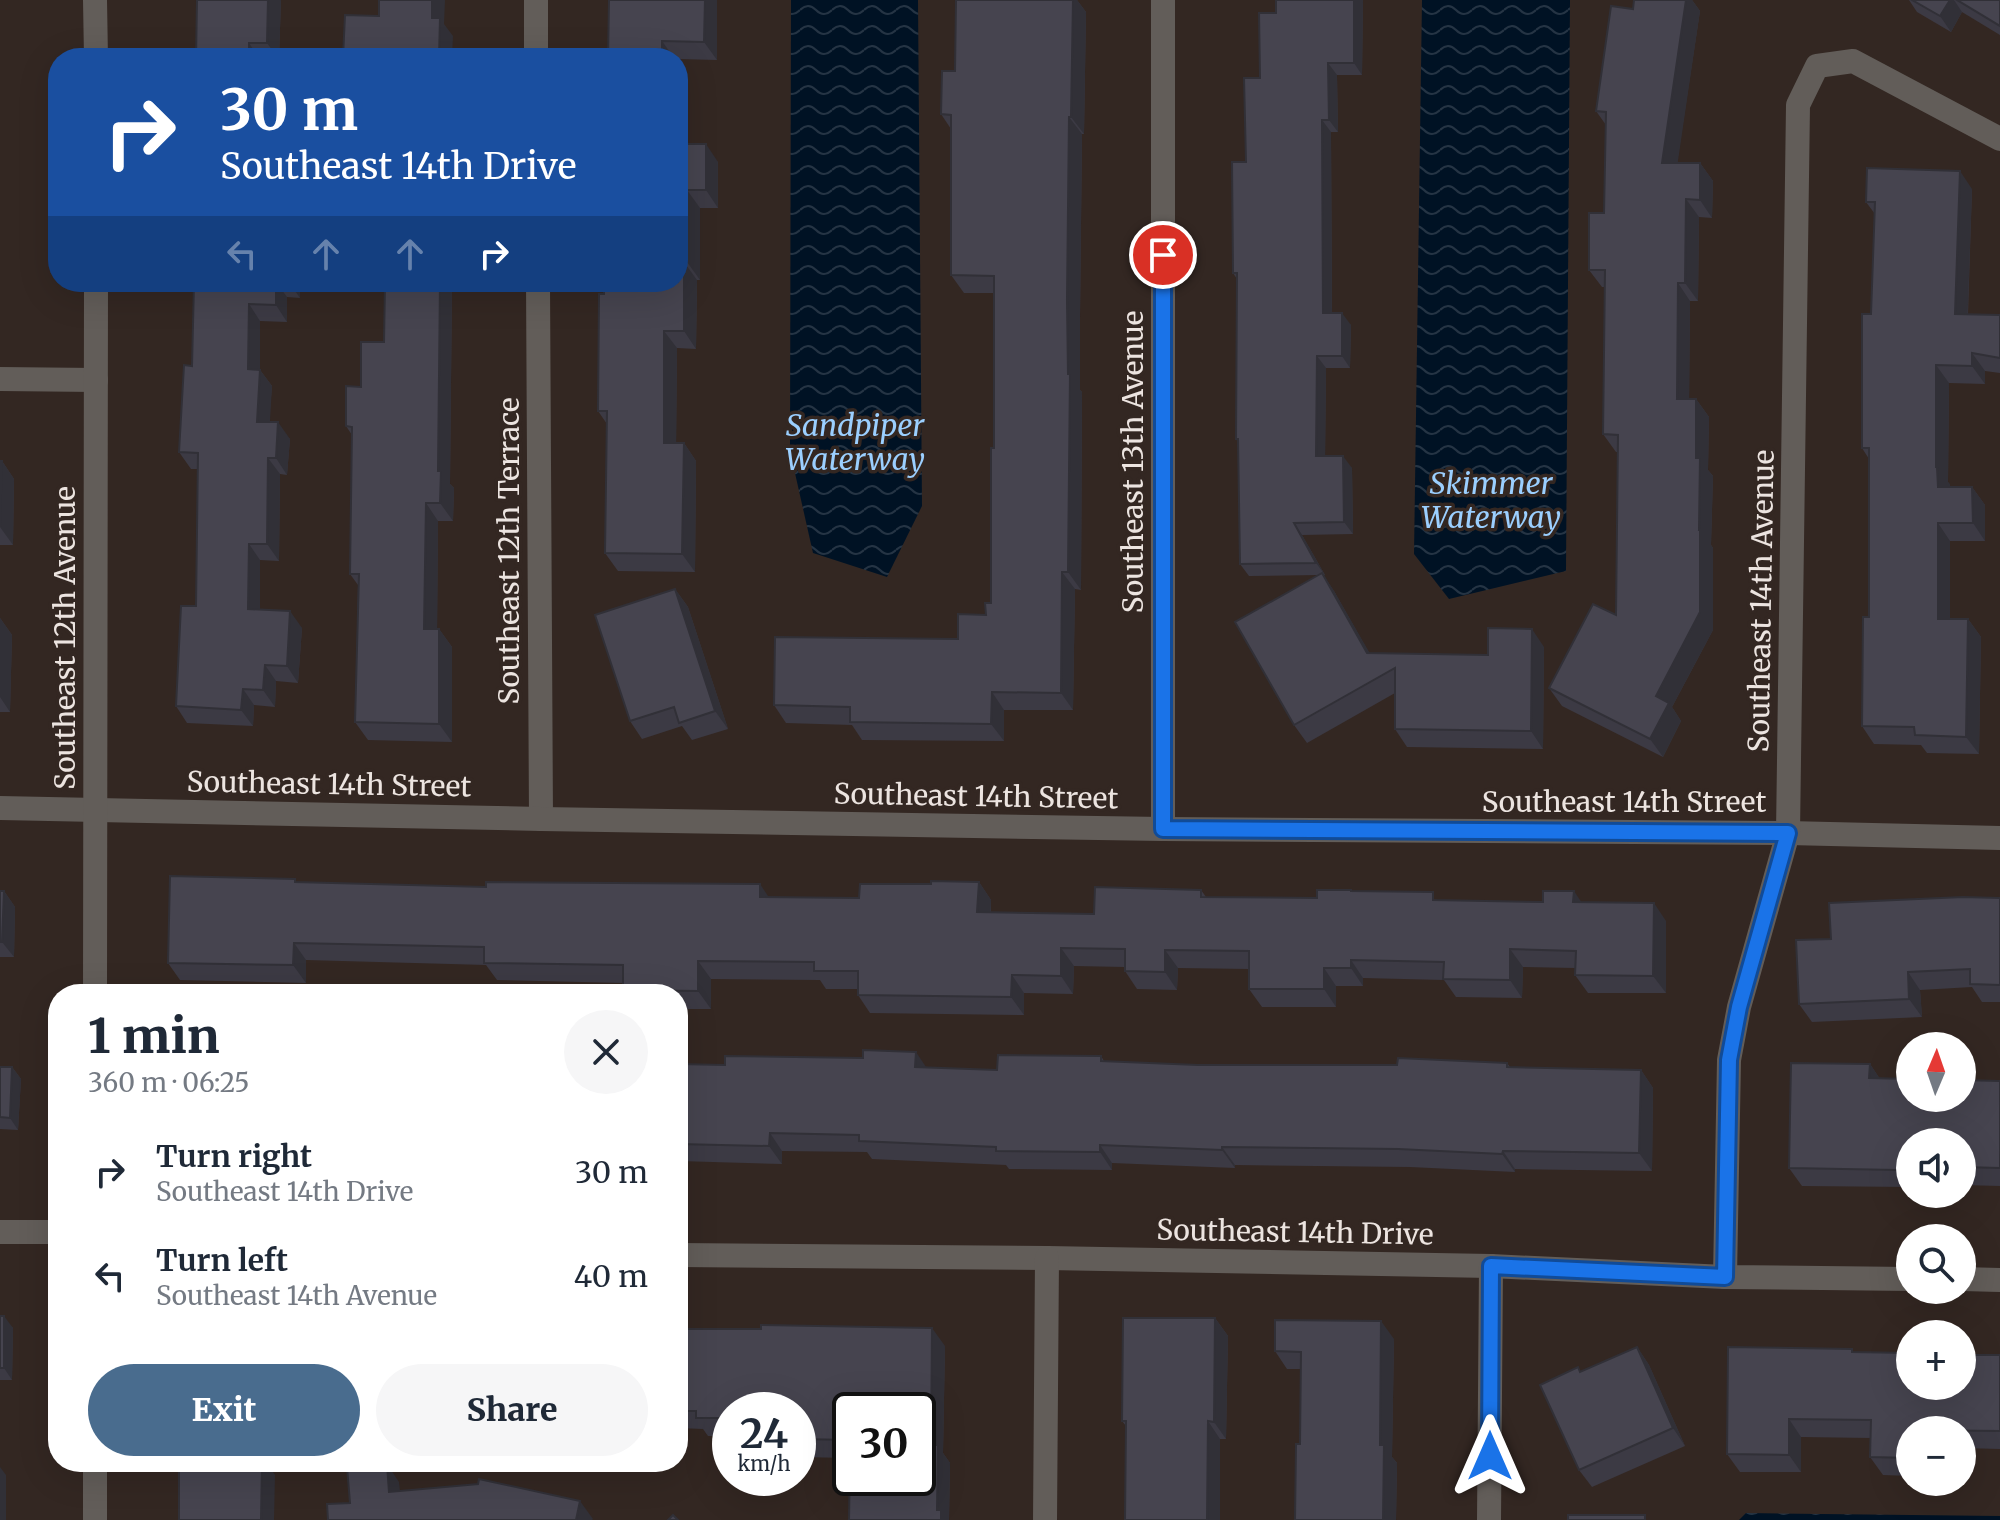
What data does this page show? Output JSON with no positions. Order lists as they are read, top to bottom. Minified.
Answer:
{"streets":{"street":["Southeast 13th Avenue","Southeast 12th Terrace","Southeast 14th Avenue","Southeast 12th Avenue","Southeast 14th Street","Southeast 14th Drive"]},"crossings":[["Southeast 13th Avenue","Southeast 14th Street"],["Southeast 12th Terrace","Southeast 14th Street"],["Southeast 14th Avenue","Southeast 14th Street"],["Southeast 14th Avenue","Southeast 14th Drive"],["Southeast 12th Avenue","Southeast 14th Street"]],"water":["Sandpiper Waterway","Skimmer Waterway"],"north":"top","page":{"turn":["30 m","Southeast 14th Drive"],"heading":["1 min","360 m · 06:25"],"map_buttons":["+","−"],"list":[{"name":"Turn right","note":"Southeast 14th Drive","value":"30 m"},{"name":"Turn left","note":"Southeast 14th Avenue","value":"40 m"}],"buttons":["Exit","Share"],"speed":"24 km/h","limit":"30"}}
